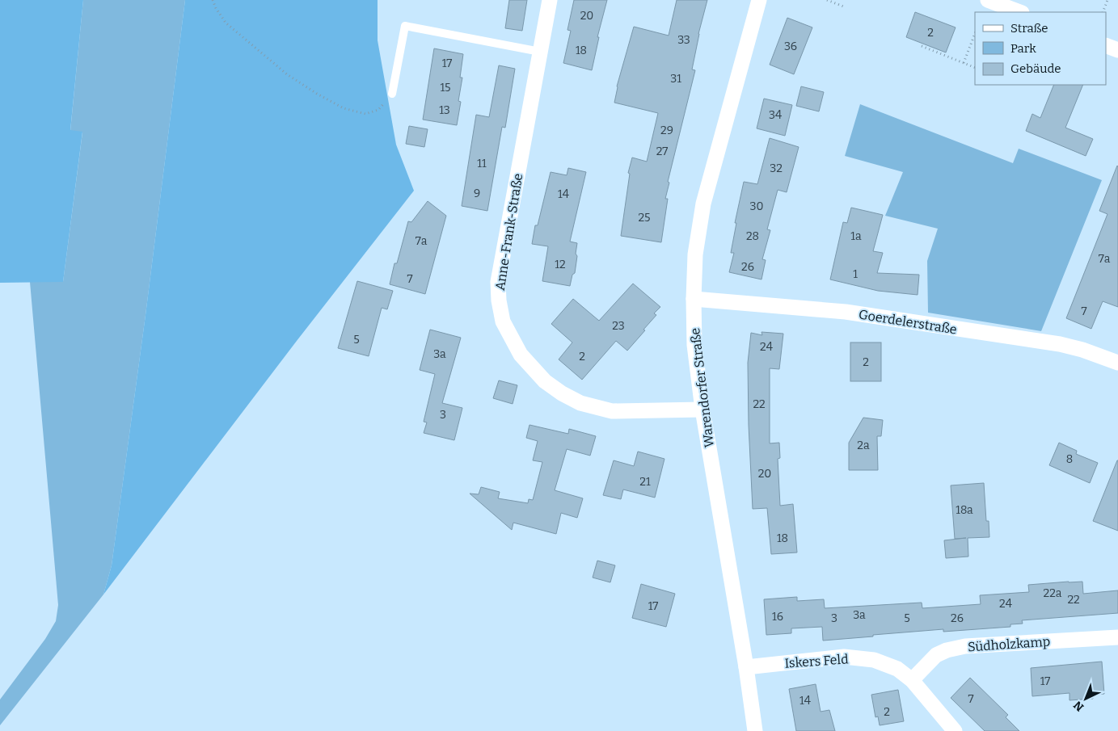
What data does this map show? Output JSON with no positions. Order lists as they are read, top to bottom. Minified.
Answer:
{"streets":{"street":["Anne-Frank-Straße","Goerdelerstraße","Warendorfer Straße","Südholzkamp","Iskers Feld"]},"crossings":[["Anne-Frank-Straße","Warendorfer Straße"],["Goerdelerstraße","Warendorfer Straße"],["Warendorfer Straße","Iskers Feld"],["Südholzkamp","Iskers Feld"]],"house_numbers":["20","2","33","36","18","17","31","15","13","34","29","27","11","32","9","14","30","25","28","1a","7a","7a","12","26","1","7","7","23","5","24","3a","2","2","22","3","2a","8","20","21","18a","18","22a","22","24","17","3a","16","3","5","26","17","7","14","2"],"legend":["Straße","Park","Gebäude"],"north":"bottom left"}
